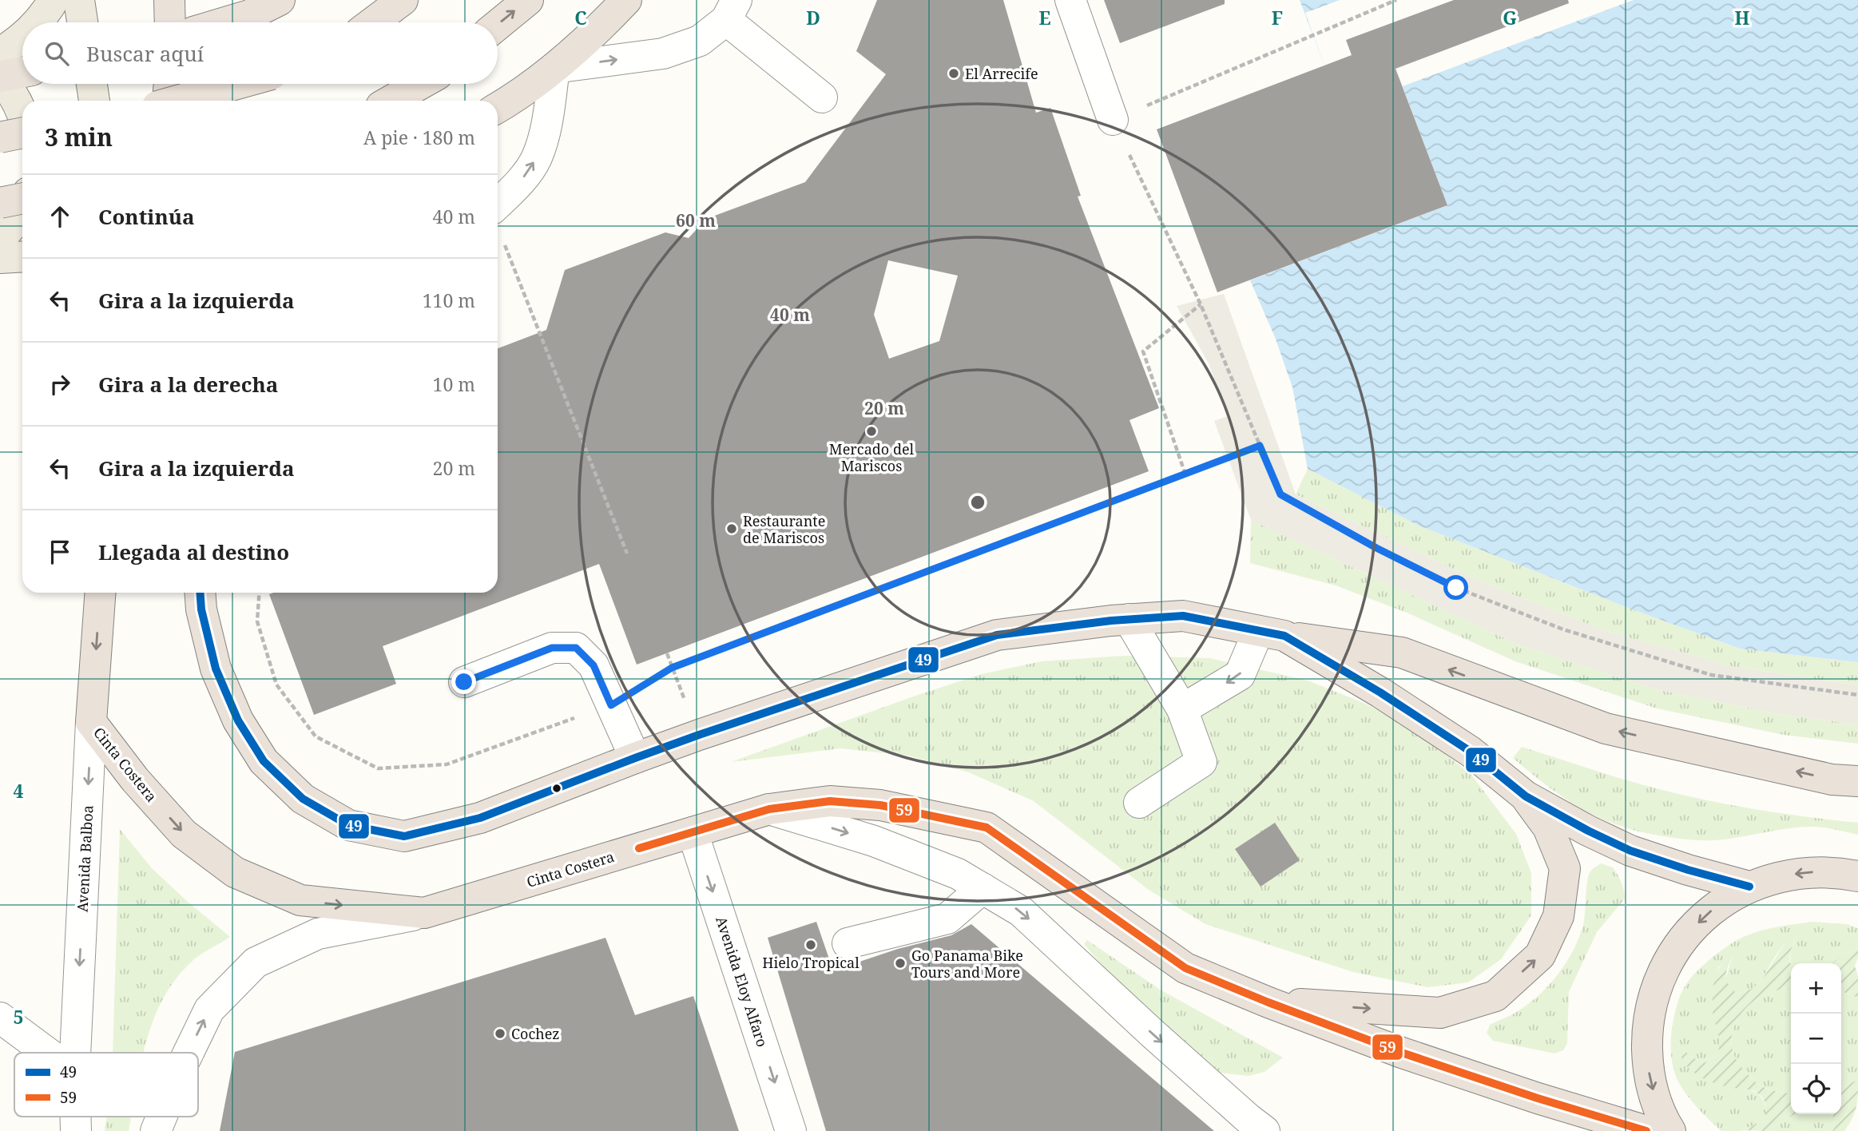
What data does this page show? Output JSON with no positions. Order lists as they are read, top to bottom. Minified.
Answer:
{"streets":{"highway":["Cinta Costera","Avenida Balboa"],"street":["Avenida Eloy Alfaro"]},"crossings":[["Cinta Costera","Avenida Balboa"],["Cinta Costera","Avenida Eloy Alfaro"]],"one_way":["Avenida Balboa","Avenida Eloy Alfaro"],"places":["El Arrecife","Mercado del Mariscos","Restaurante de Mariscos","Hielo Tropical","Go Panama Bike Tours and More","Cochez"],"lines":["transit line 49","transit line 59"],"legend":["49","59"],"page":{"search":"Buscar aquí","heading":["3 min","A pie · 180 m"],"list":[["Continúa","40 m"],["Gira a la izquierda","110 m"],["Gira a la derecha","10 m"],["Gira a la izquierda","20 m"],"Llegada al destino"],"map_buttons":["+","−"]},"grid":{"columns":["C","D","E","F","G","H"],"rows":["4","5"]},"rings":["60 m","40 m","20 m"]}
